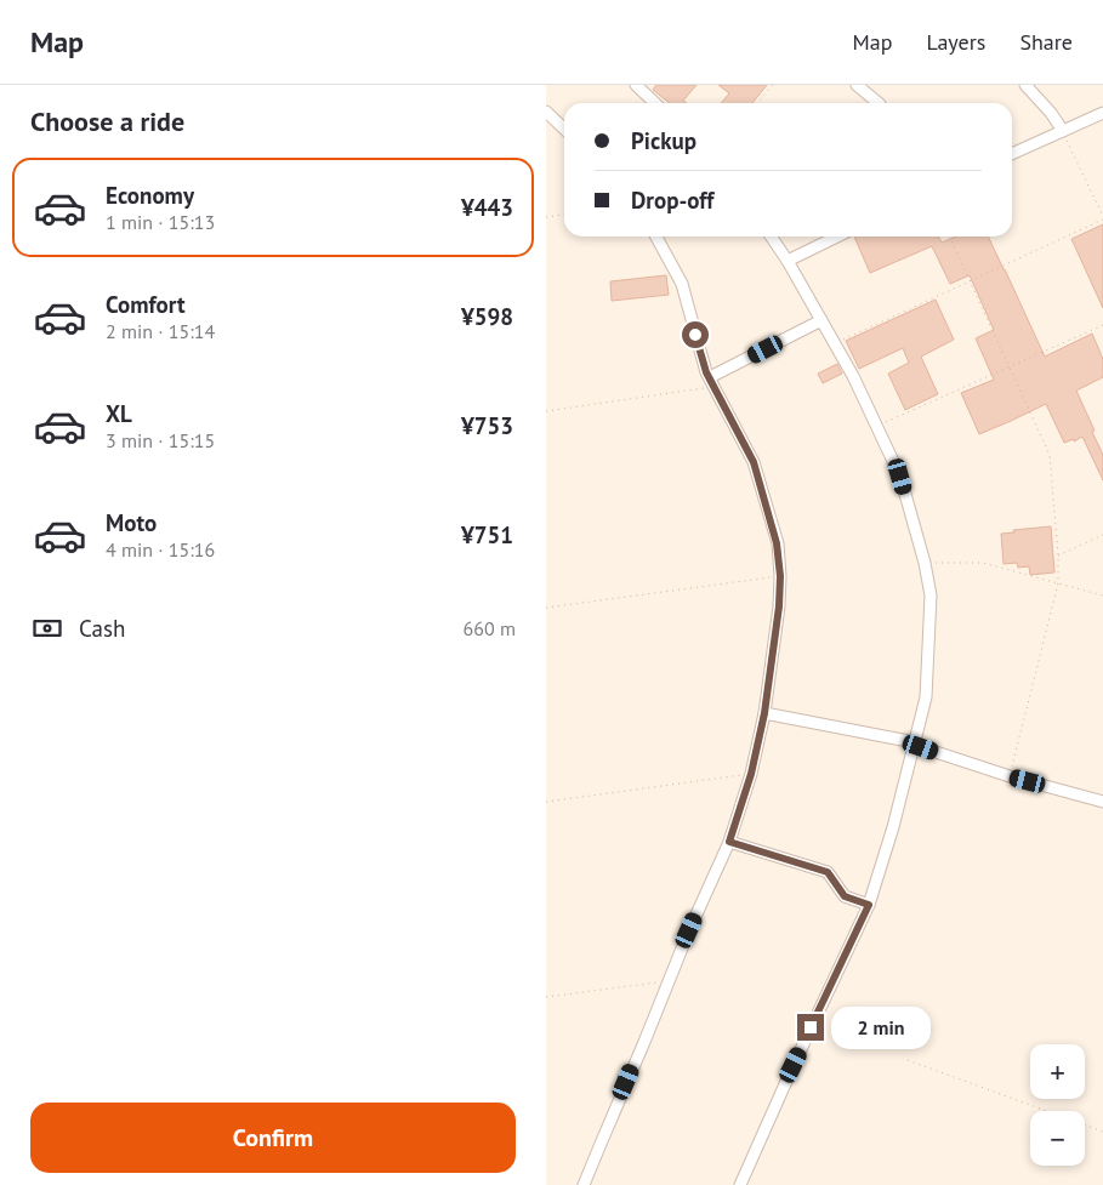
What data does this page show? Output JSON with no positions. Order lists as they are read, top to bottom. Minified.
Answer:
{"page":{"header":"Map","nav":["Map","Layers","Share"],"heading":"Choose a ride","banner":["Pickup","Drop-off"],"list":[{"name":"Economy","note":"1 min · 15:13","value":"¥443"},{"name":"Comfort","note":"2 min · 15:14","value":"¥598"},{"name":"XL","note":"3 min · 15:15","value":"¥753"},{"name":"Moto","note":"4 min · 15:16","value":"¥751"}],"pay":["Cash","660 m"],"bubble":"2 min","map_buttons":["+","−"],"buttons":"Confirm"}}
